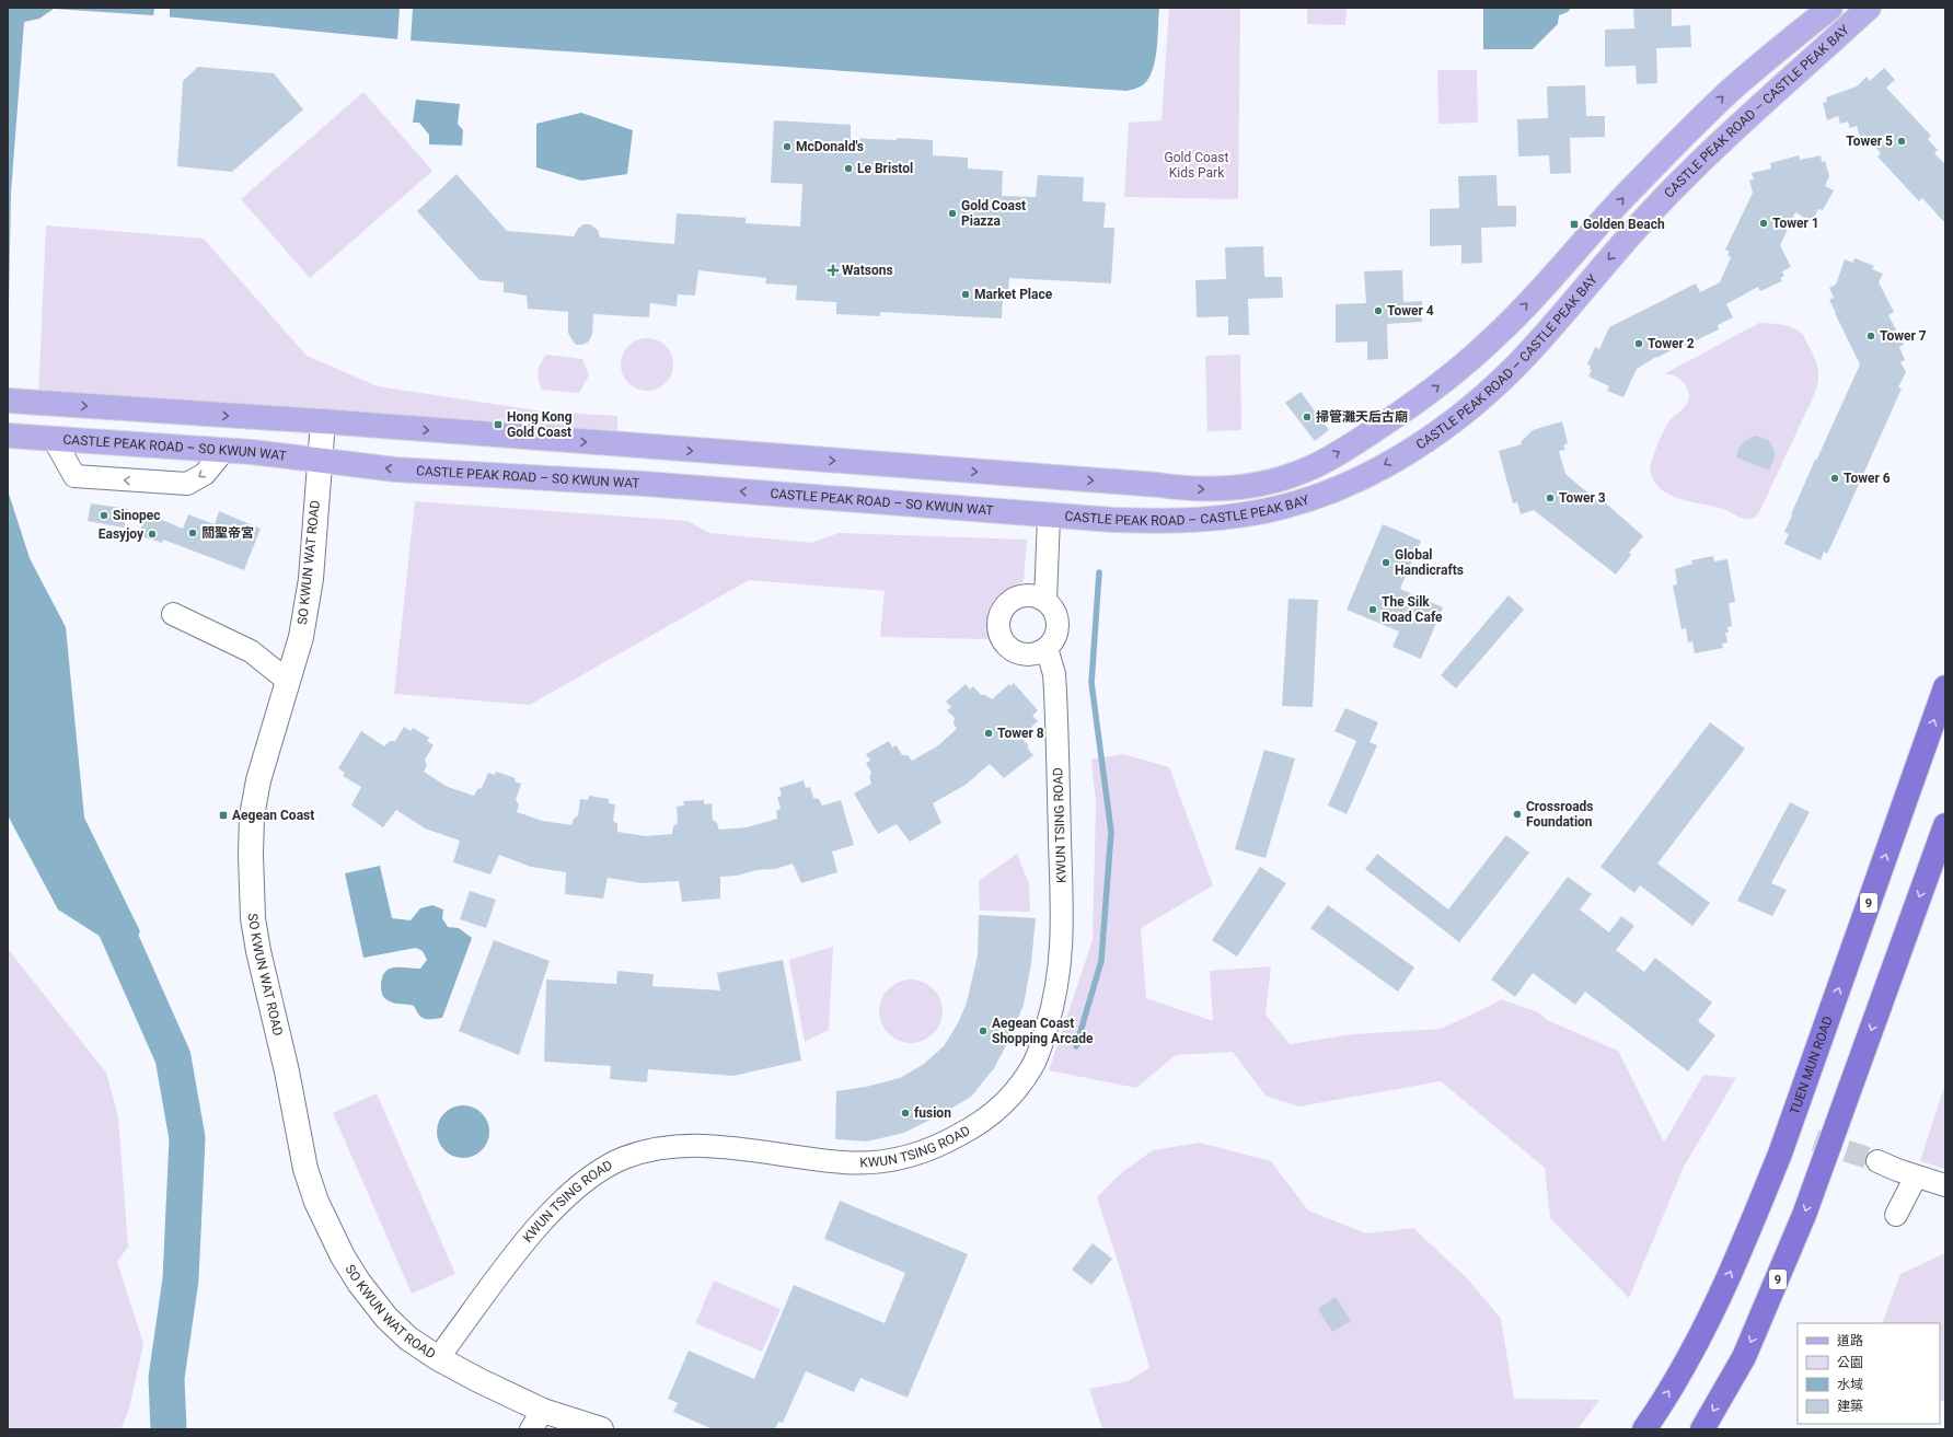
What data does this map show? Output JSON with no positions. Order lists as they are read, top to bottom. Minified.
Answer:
{"streets":{"highway":["9","TUEN MUN ROAD"],"main road":["CASTLE PEAK ROAD – CASTLE PEAK BAY","CASTLE PEAK ROAD – SO KWUN WAT"],"street":["SO KWUN WAT ROAD","KWUN TSING ROAD"]},"crossings":[["CASTLE PEAK ROAD – CASTLE PEAK BAY","CASTLE PEAK ROAD – SO KWUN WAT"],["CASTLE PEAK ROAD – CASTLE PEAK BAY","SO KWUN WAT ROAD"],["CASTLE PEAK ROAD – SO KWUN WAT","SO KWUN WAT ROAD"],["SO KWUN WAT ROAD","KWUN TSING ROAD"]],"one_way":["CASTLE PEAK ROAD – SO KWUN WAT"],"parks":["Gold Coast Kids Park"],"places":{"other":["Tower 5","McDonald's","Le Bristol","Gold Coast Piazza","Tower 1","Market Place","Tower 4","Tower 7","Tower 2","掃管灘天后古廟","Tower 6","Tower 3","Sinopec","關聖帝宮","Easyjoy","Global Handicrafts","The Silk Road Cafe","Tower 8","Crossroads Foundation","Aegean Coast Shopping Arcade","fusion"],"transit":["Golden Beach","Hong Kong Gold Coast","Aegean Coast"],"health":["Watsons"]},"legend":["道路","公園","水域","建築"]}
